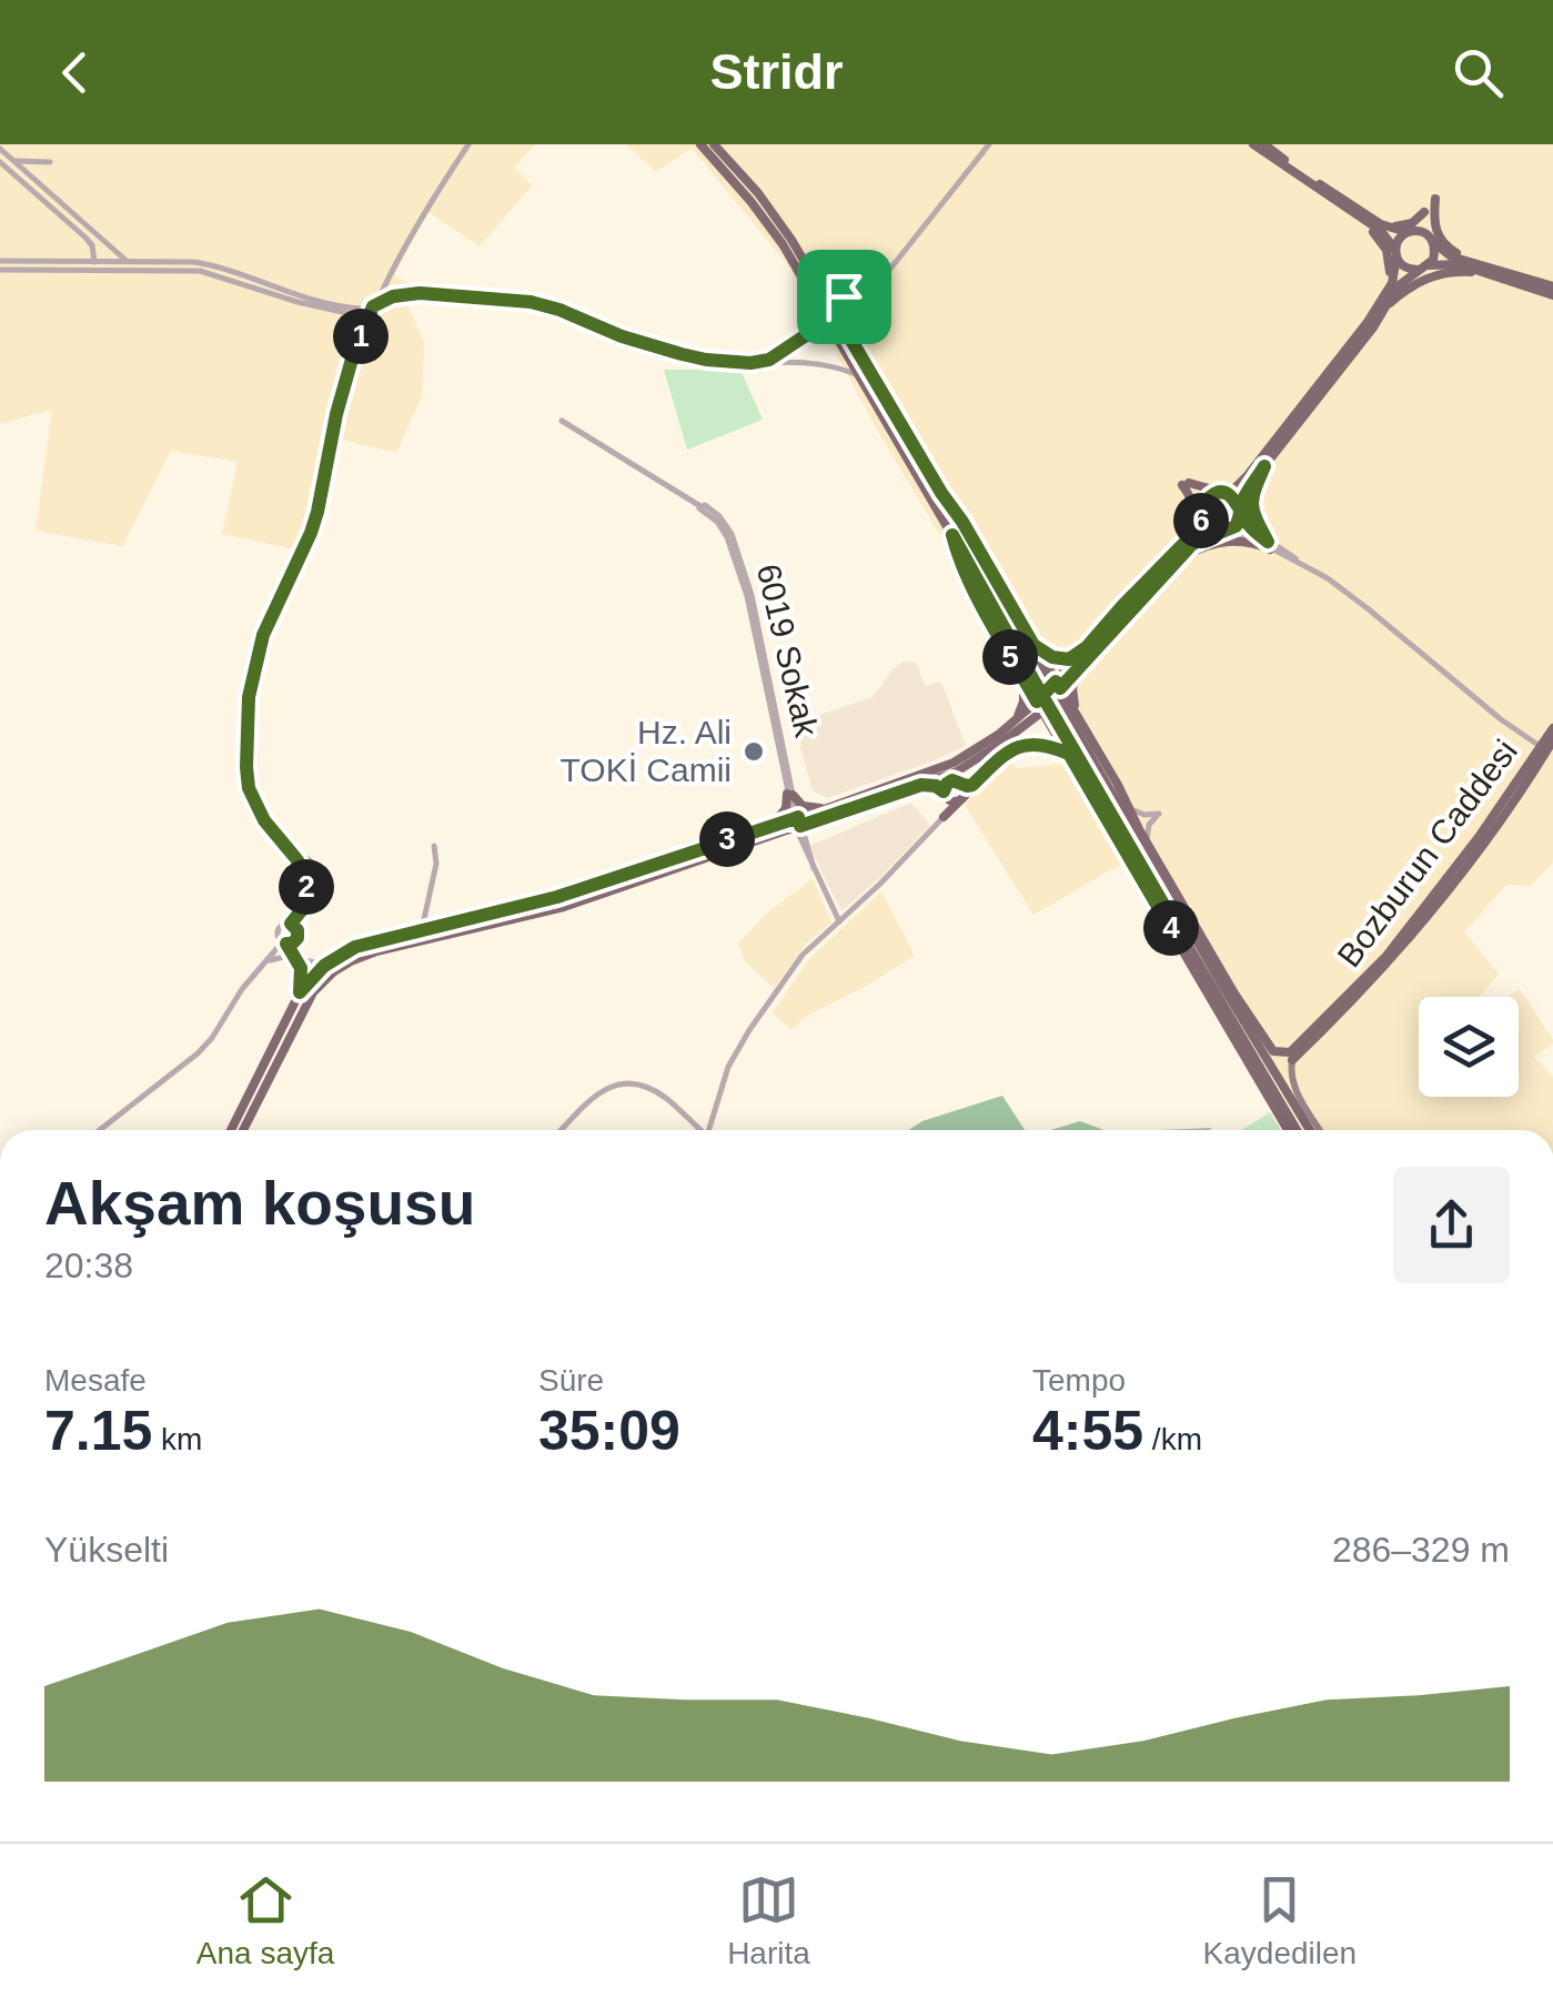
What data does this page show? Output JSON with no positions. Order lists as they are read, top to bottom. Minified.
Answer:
{"streets":{"main road":["Bozburun Caddesi"],"street":["6019 Sokak"]},"places":["Hz. Ali TOKİ Camii"],"page":{"header":"Stridr","pins":["1","6","5","3","2","4"],"heading":["Akşam koşusu","20:38"],"stats":[["Mesafe","7.15 km"],["Süre","35:09"],["Tempo","4:55 /km"]],"chart":["Yükselti","286–329 m"],"tabs":["Ana sayfa","Harita","Kaydedilen"]}}
